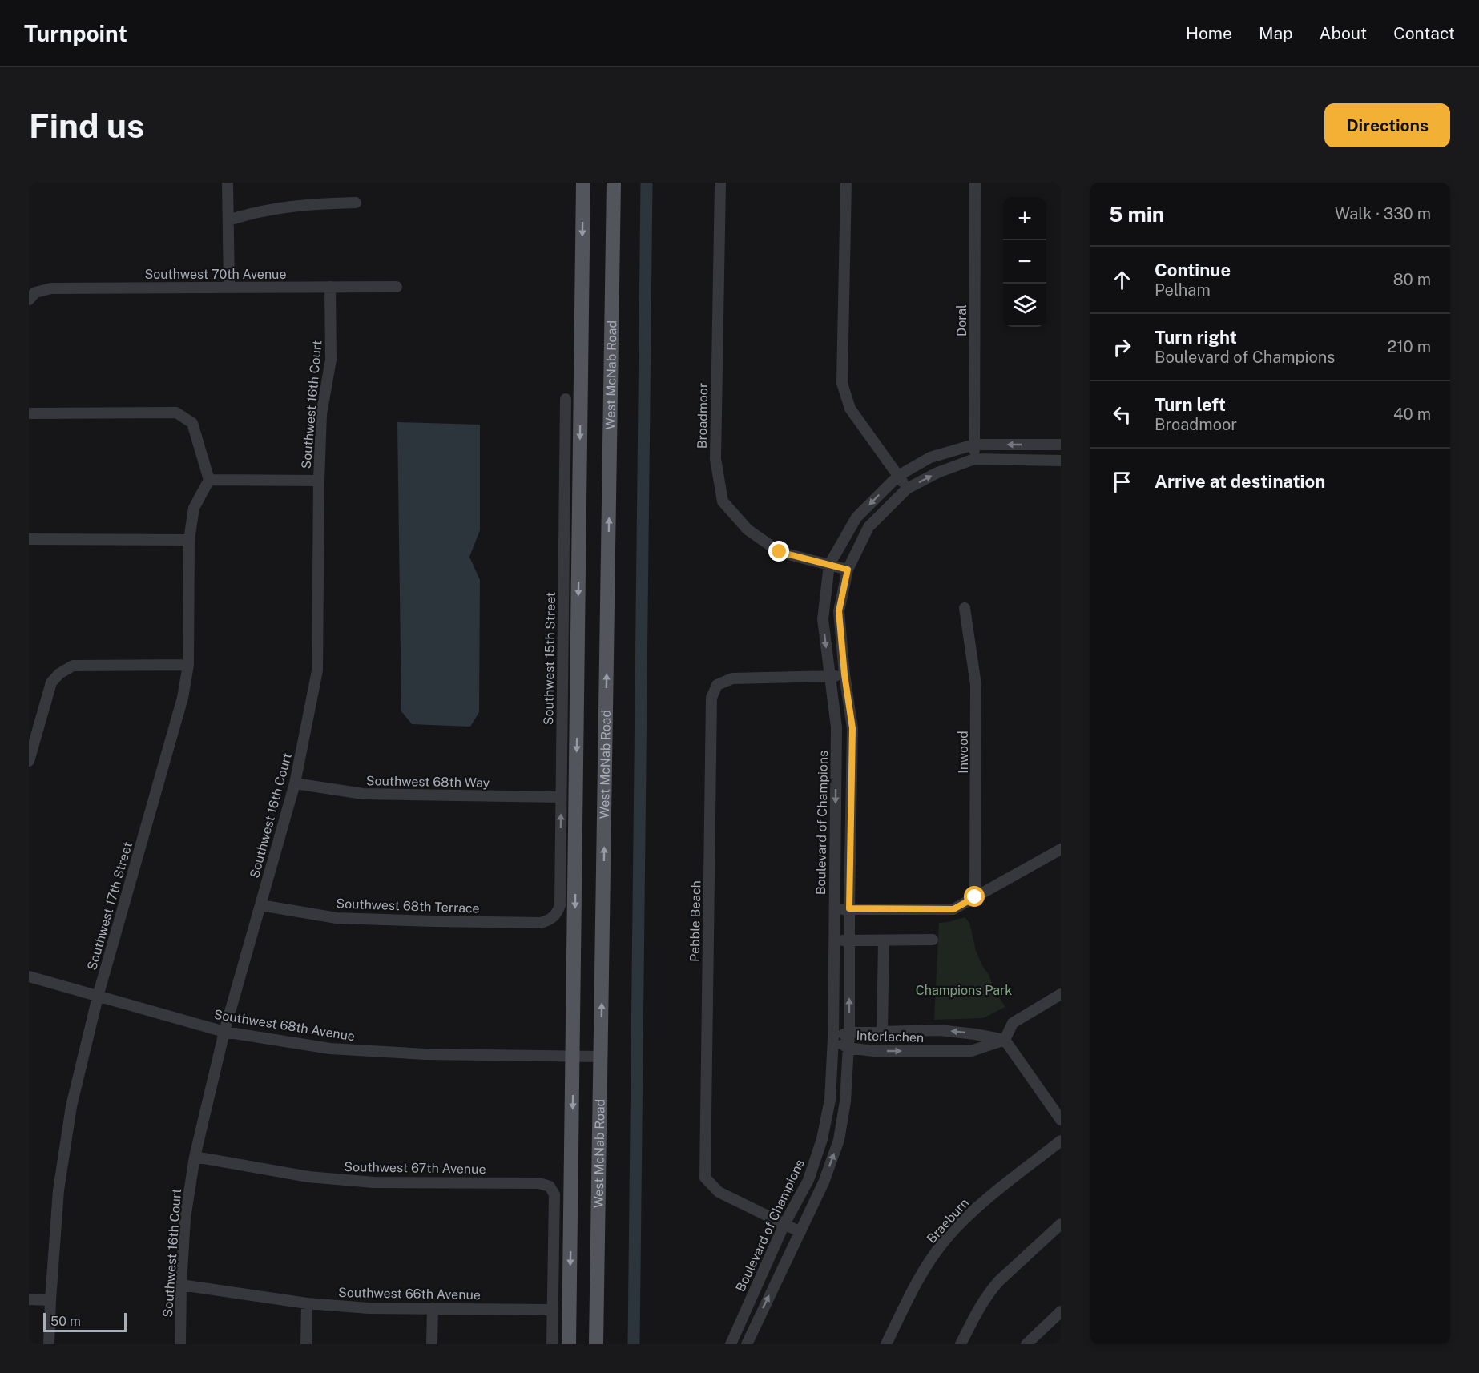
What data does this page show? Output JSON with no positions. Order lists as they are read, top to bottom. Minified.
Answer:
{"streets":{"main road":["West McNab Road"],"street":["Southwest 70th Avenue","Doral","Southwest 16th Court","Broadmoor","Southwest 15th Street","Inwood","Southwest 68th Way","Boulevard of Champions","Southwest 17th Street","Southwest 68th Terrace","Pebble Beach","Southwest 68th Avenue","Interlachen","Southwest 67th Avenue","Braeburn","Southwest 66th Avenue"]},"crossings":[["Southwest 70th Avenue","Southwest 16th Court"],["Doral","Boulevard of Champions"],["West McNab Road","Southwest 68th Avenue"],["Southwest 16th Court","Southwest 68th Way"],["Southwest 16th Court","Southwest 68th Terrace"],["Southwest 16th Court","Southwest 68th Avenue"],["Southwest 16th Court","Southwest 67th Avenue"],["Southwest 16th Court","Southwest 66th Avenue"],["Broadmoor","Boulevard of Champions"],["Southwest 15th Street","Southwest 68th Way"],["Southwest 15th Street","Southwest 68th Terrace"],["Boulevard of Champions","Pebble Beach"],["Boulevard of Champions","Interlachen"],["Southwest 17th Street","Southwest 68th Avenue"],["Southwest 67th Avenue","Southwest 66th Avenue"]],"parks":["Champions Park"],"scale_bar":"50 m","page":{"header":"Turnpoint","nav":["Home","Map","About","Contact"],"buttons":"Directions","title":"Find us","heading":["5 min","Walk · 330 m"],"map_buttons":["+","−"],"list":[["Continue","Pelham","80 m"],["Turn right","Boulevard of Champions","210 m"],["Turn left","Broadmoor","40 m"],"Arrive at destination"],"scale":"50 m"}}
